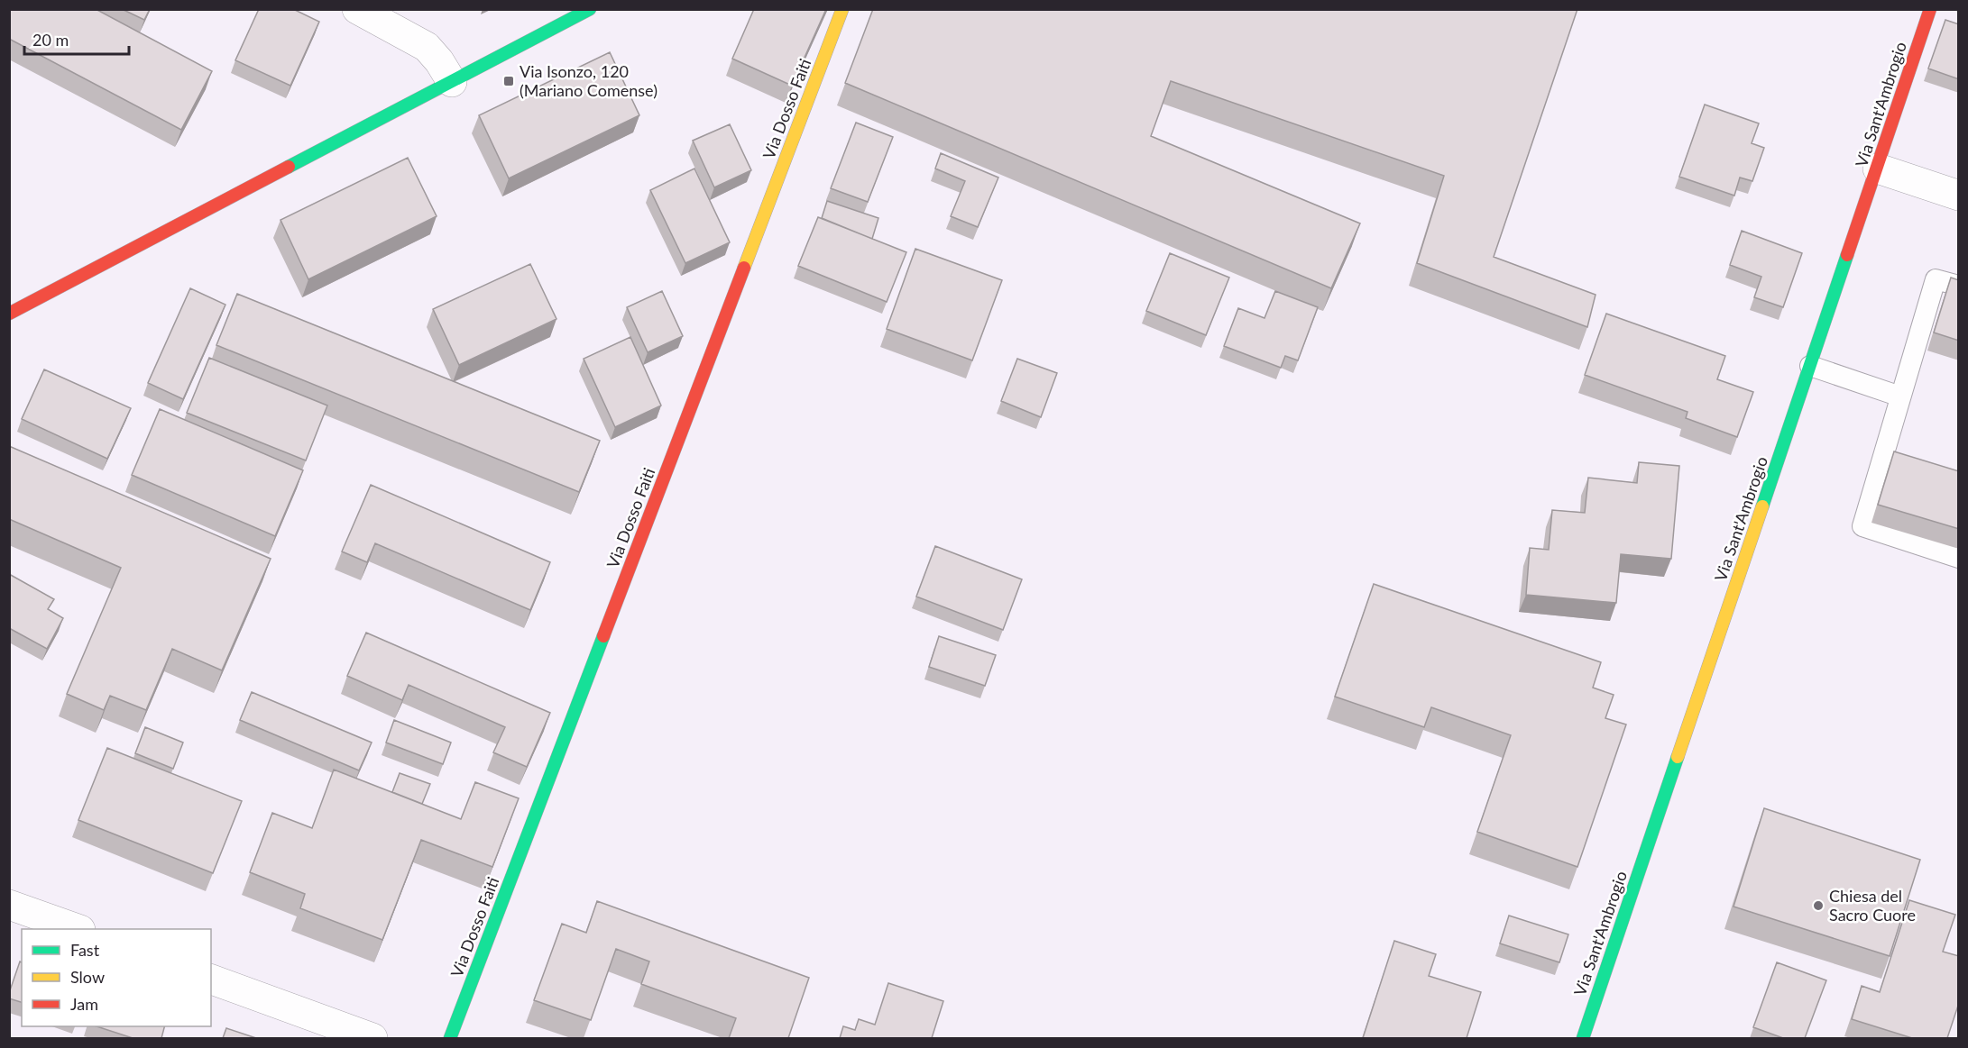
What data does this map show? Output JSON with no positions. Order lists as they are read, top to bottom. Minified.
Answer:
{"streets":{"street":["Via Sant'Ambrogio","Via Dosso Faiti"]},"places":{"transit":["Via Isonzo, 120 (Mariano Comense)"],"other":["Chiesa del Sacro Cuore"]},"legend":["Fast","Slow","Jam"],"scale_bar":"20 m"}
